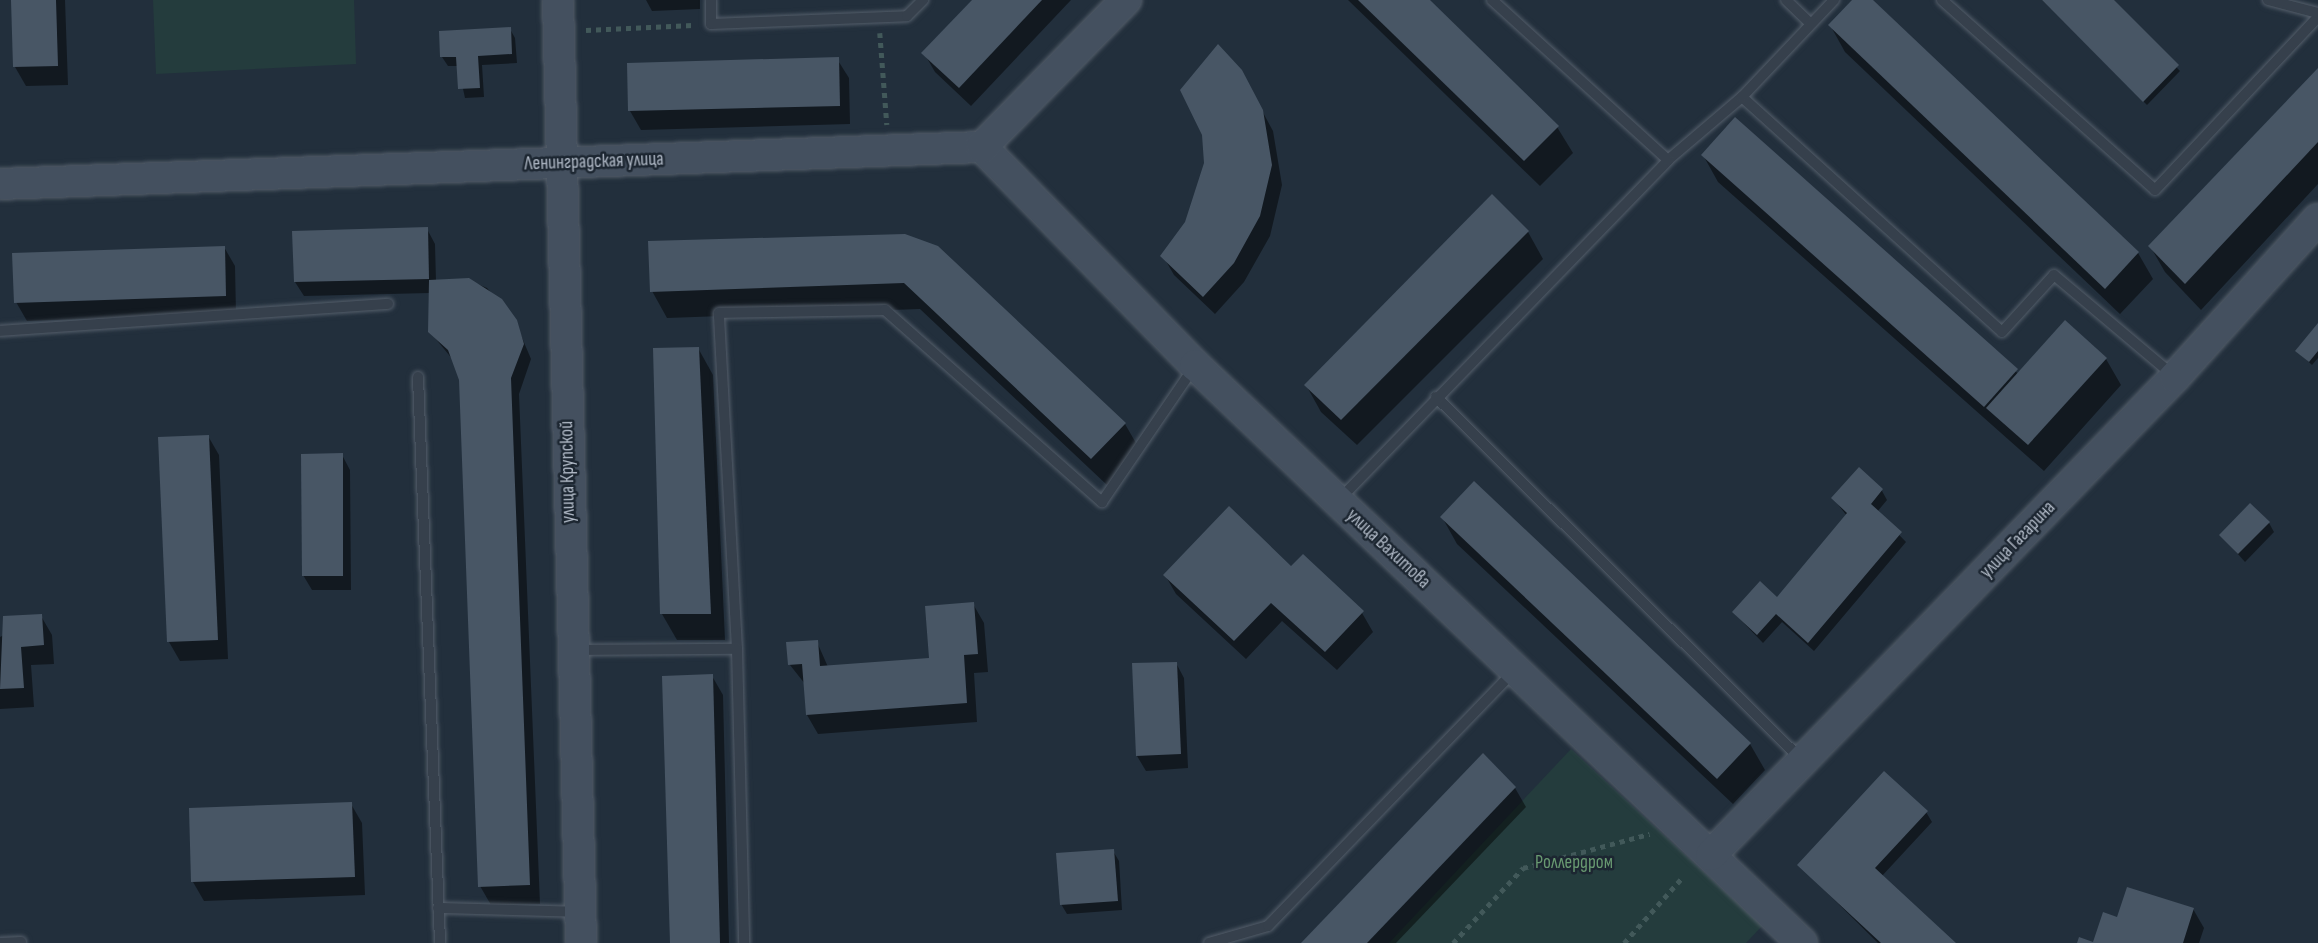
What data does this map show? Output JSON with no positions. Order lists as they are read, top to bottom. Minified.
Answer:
{"streets":{"street":["Ленинградская улица","улица Крупской","улица Гагарина","улица Вахитова"]},"crossings":[["Ленинградская улица","улица Крупской"],["Ленинградская улица","улица Вахитова"],["улица Гагарина","улица Вахитова"]],"parks":["Роллердром"]}
